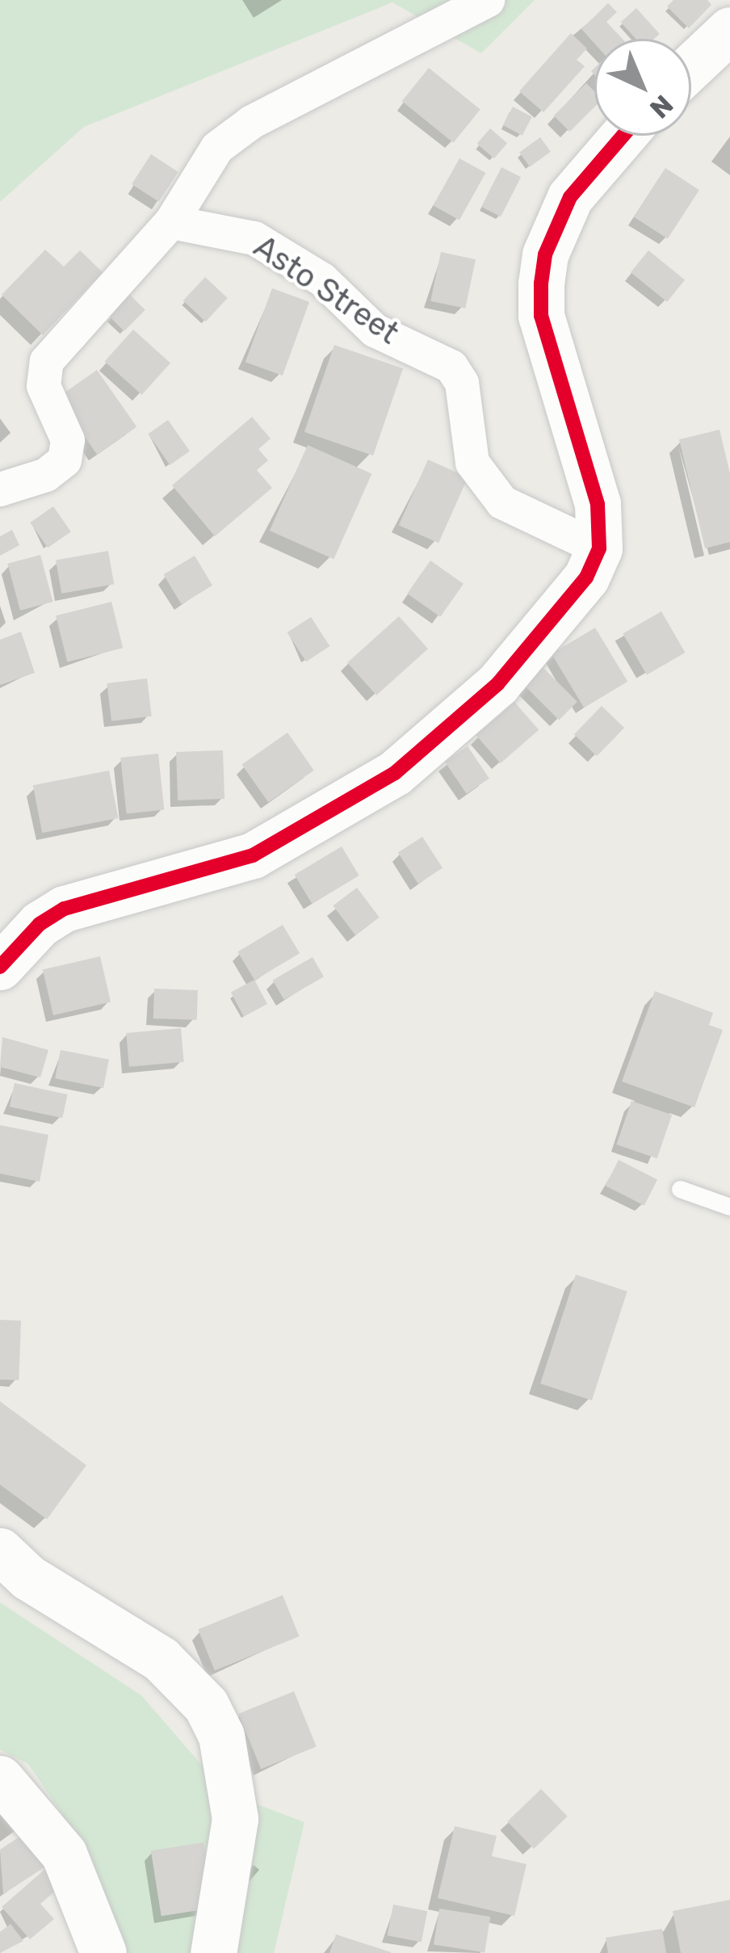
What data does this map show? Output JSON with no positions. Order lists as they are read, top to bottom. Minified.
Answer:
{"streets":{"street":["Asto Street"]},"north":"bottom right"}
